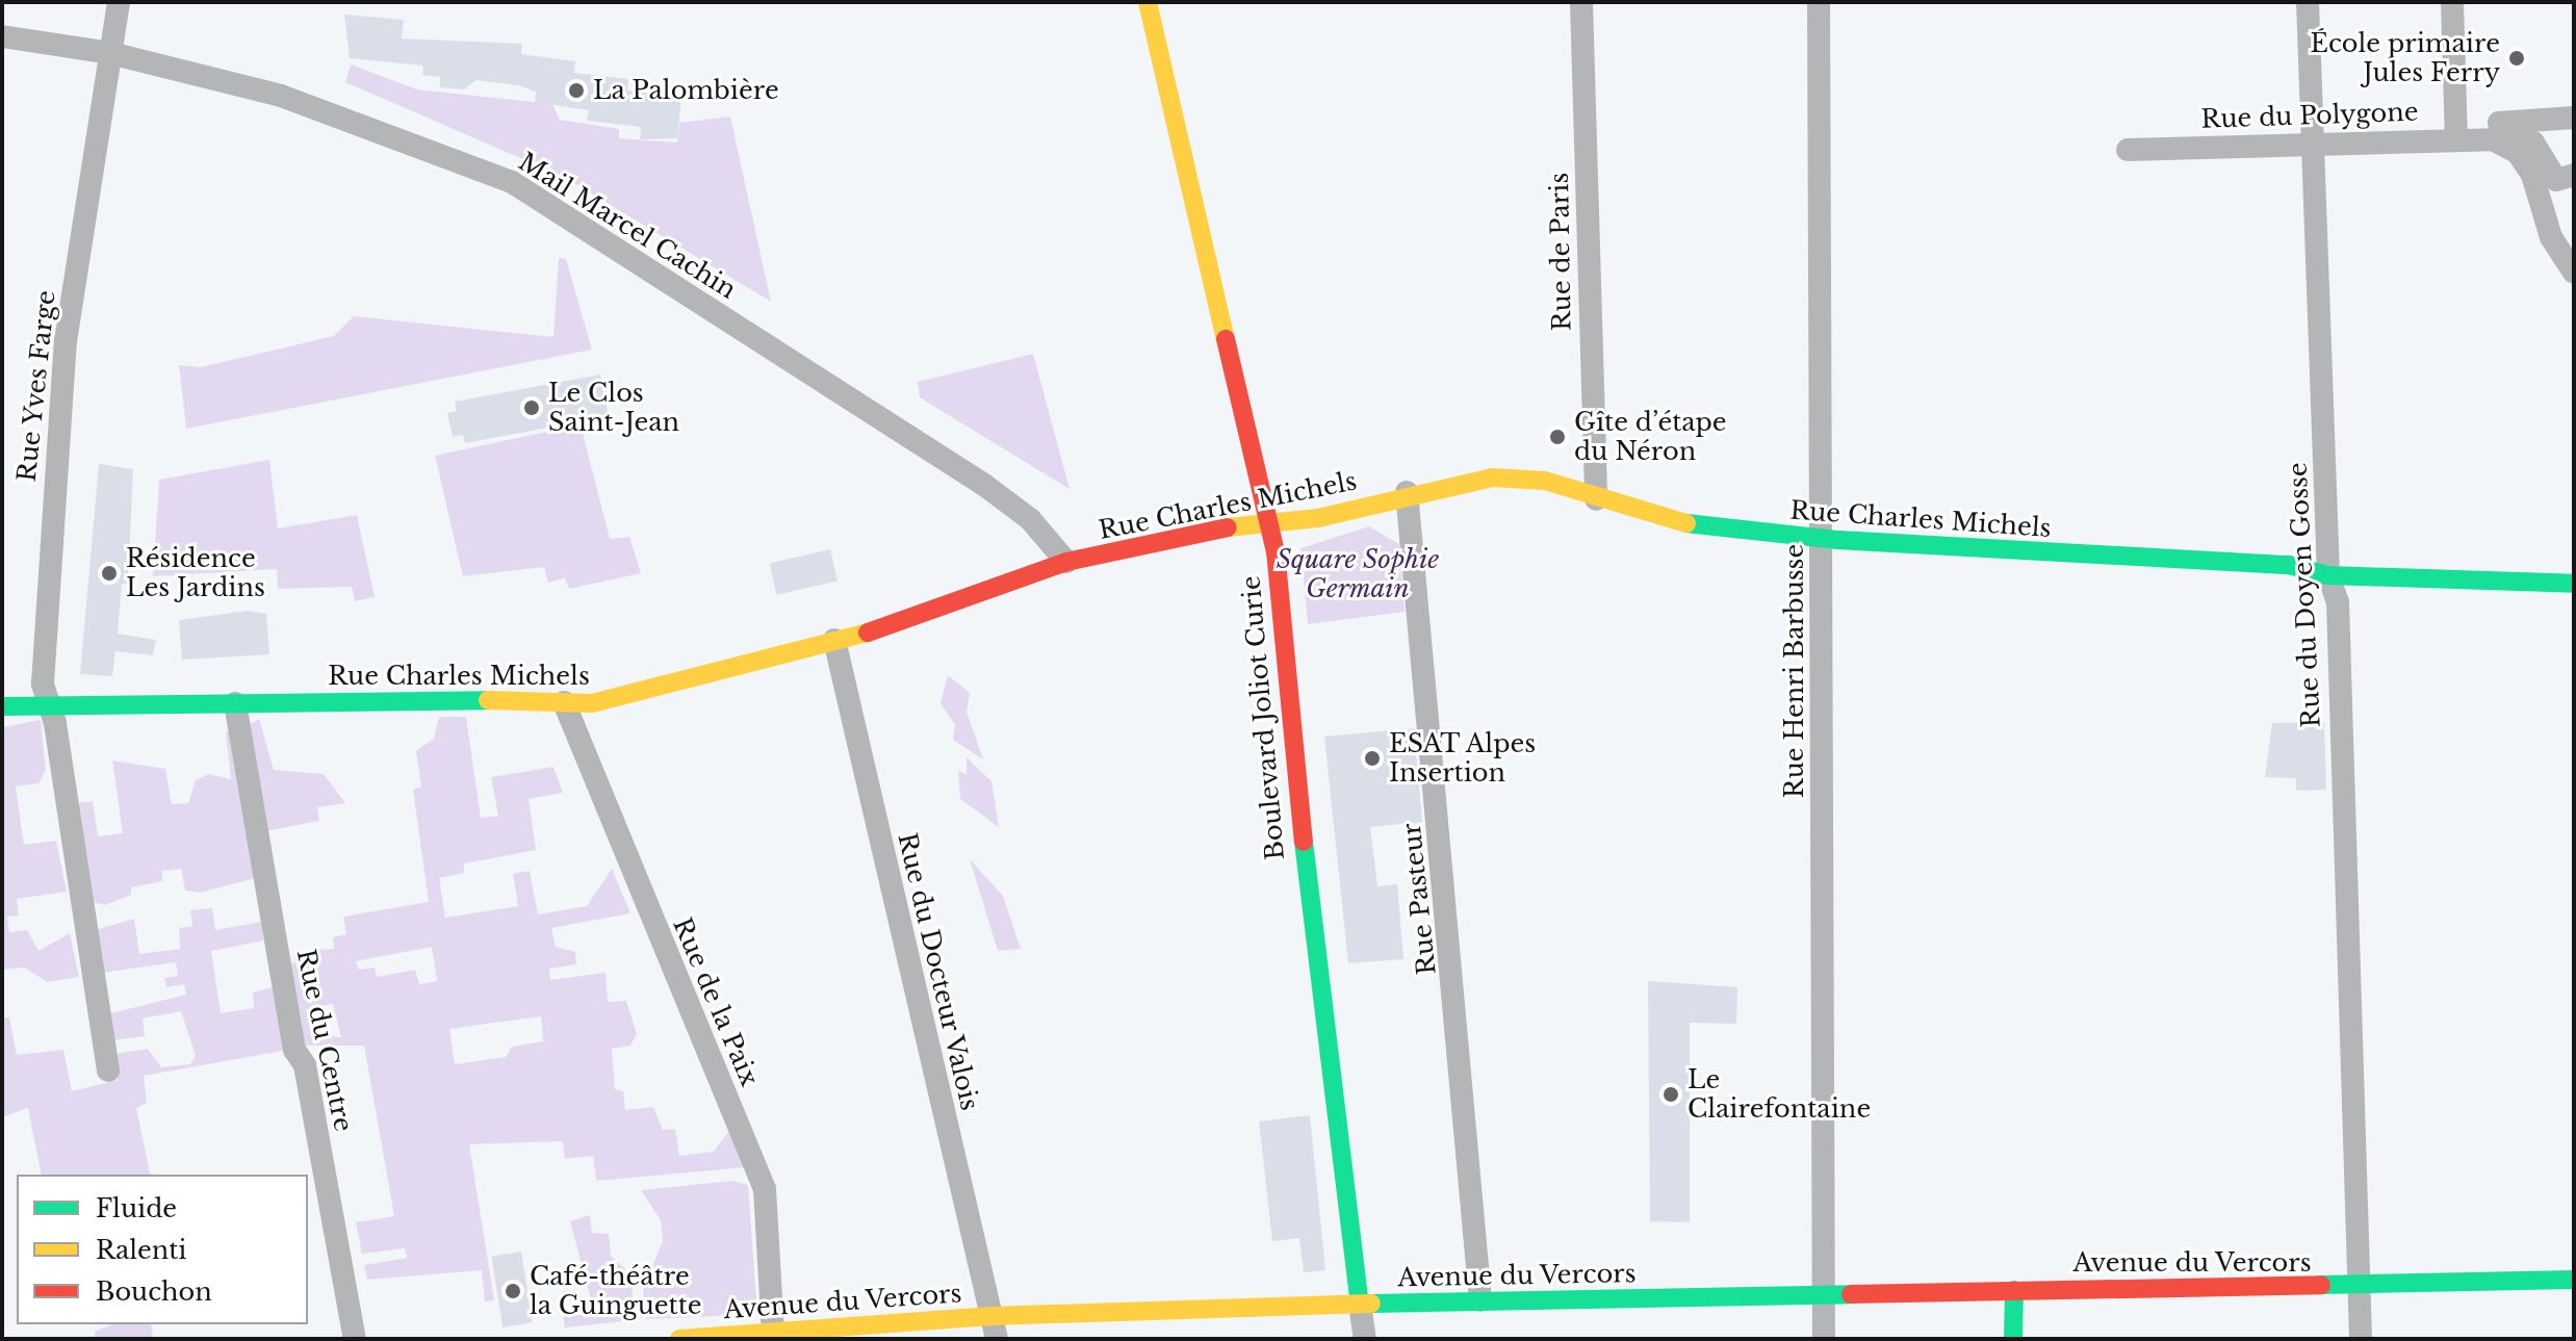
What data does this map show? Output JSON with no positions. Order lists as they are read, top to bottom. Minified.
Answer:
{"streets":{"street":["Rue du Polygone","Mail Marcel Cachin","Rue de Paris","Rue Yves Farge","Rue Charles Michels","Rue du Doyen Gosse","Rue Henri Barbusse","Boulevard Joliot Curie","Rue Pasteur","Rue du Docteur Valois","Rue de la Paix","Rue du Centre","Avenue du Vercors"]},"crossings":[["Rue du Polygone","Rue du Doyen Gosse"],["Mail Marcel Cachin","Rue Yves Farge"],["Mail Marcel Cachin","Rue Charles Michels"],["Rue de Paris","Rue Charles Michels"],["Rue Yves Farge","Rue Charles Michels"],["Rue Charles Michels","Rue du Doyen Gosse"],["Rue Charles Michels","Rue Henri Barbusse"],["Rue Charles Michels","Boulevard Joliot Curie"],["Rue Charles Michels","Rue Pasteur"],["Rue Charles Michels","Rue du Docteur Valois"],["Rue Charles Michels","Rue de la Paix"],["Rue Charles Michels","Rue du Centre"],["Rue du Doyen Gosse","Avenue du Vercors"],["Rue Henri Barbusse","Avenue du Vercors"],["Boulevard Joliot Curie","Avenue du Vercors"],["Rue Pasteur","Avenue du Vercors"],["Rue du Docteur Valois","Avenue du Vercors"],["Rue de la Paix","Avenue du Vercors"]],"parks":["Square Sophie Germain"],"places":["École primaire Jules Ferry","La Palombière","Le Clos Saint-Jean","Gîte d’étape du Néron","Résidence Les Jardins","ESAT Alpes Insertion","Le Clairefontaine","Café-théâtre la Guinguette"],"legend":["Fluide","Ralenti","Bouchon"]}
